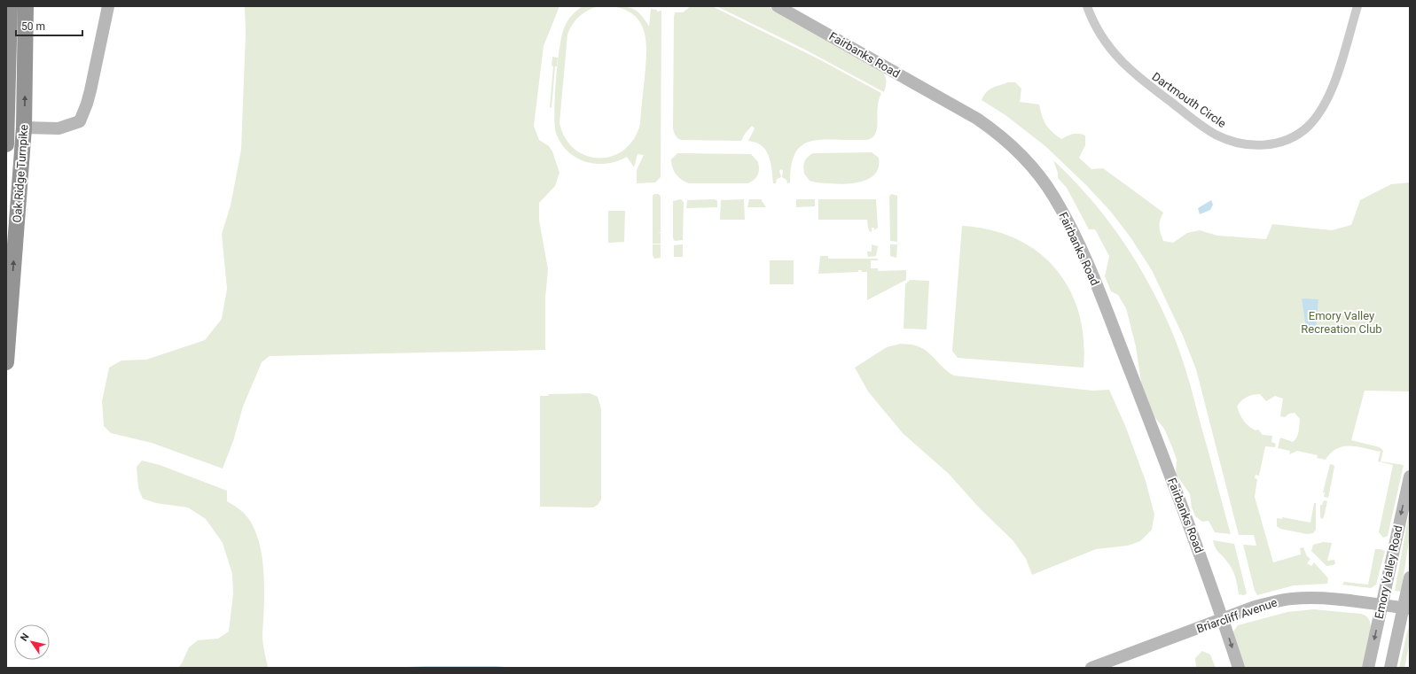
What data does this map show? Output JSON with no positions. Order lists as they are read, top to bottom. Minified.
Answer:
{"streets":{"highway":["Oak Ridge Turnpike"],"street":["Fairbanks Road","Dartmouth Circle","Emory Valley Road","Briarcliff Avenue"]},"crossings":[["Fairbanks Road","Briarcliff Avenue"],["Emory Valley Road","Briarcliff Avenue"]],"parks":["Emory Valley Recreation Club"],"scale_bar":"50 m","north":"top left"}
